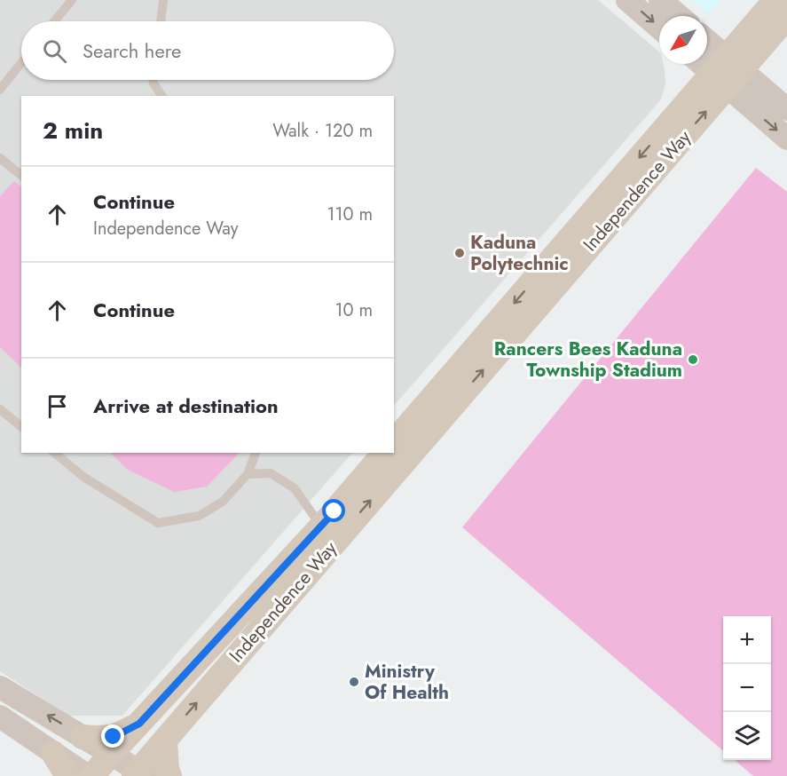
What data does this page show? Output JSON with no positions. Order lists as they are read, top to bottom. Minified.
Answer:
{"streets":{"main road":["Independence Way"]},"places":["Kaduna Polytechnic","Rancers Bees Kaduna Township Stadium","Ministry Of Health"],"north":"bottom left","page":{"search":"Search here","heading":["2 min","Walk · 120 m"],"list":[["Continue","Independence Way","110 m"],["Continue","10 m"],"Arrive at destination"],"map_buttons":["+","−"]}}
